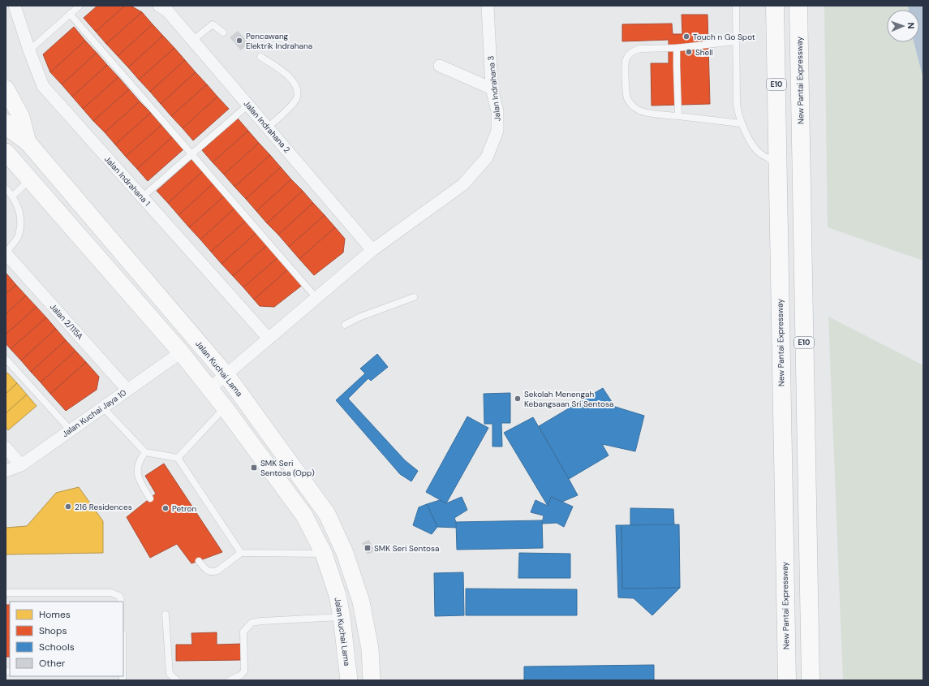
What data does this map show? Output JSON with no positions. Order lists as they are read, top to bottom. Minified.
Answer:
{"streets":{"highway":["New Pantai Expressway","E10"],"main road":["Jalan Kuchai Lama"],"street":["Jalan Indrahana 3","Jalan Indrahana 2","Jalan Indrahana 1","Jalan 2/115A","Jalan Kuchai Jaya 10"]},"crossings":[["Jalan Indrahana 3","Jalan Indrahana 2"],["Jalan Indrahana 3","Jalan Indrahana 1"],["Jalan Indrahana 3","Jalan Kuchai Lama"],["Jalan 2/115A","Jalan Kuchai Jaya 10"],["Jalan Kuchai Lama","Jalan Kuchai Jaya 10"]],"places":{"other":["Touch n Go Spot","Pencawang Elektrik Indrahana","Shell","Sekolah Menengah Kebangsaan Sri Sentosa","216 Residences","Petron"],"transit":["SMK Seri Sentosa (Opp)","SMK Seri Sentosa"]},"legend":["Homes","Shops","Schools","Other"],"north":"right"}
